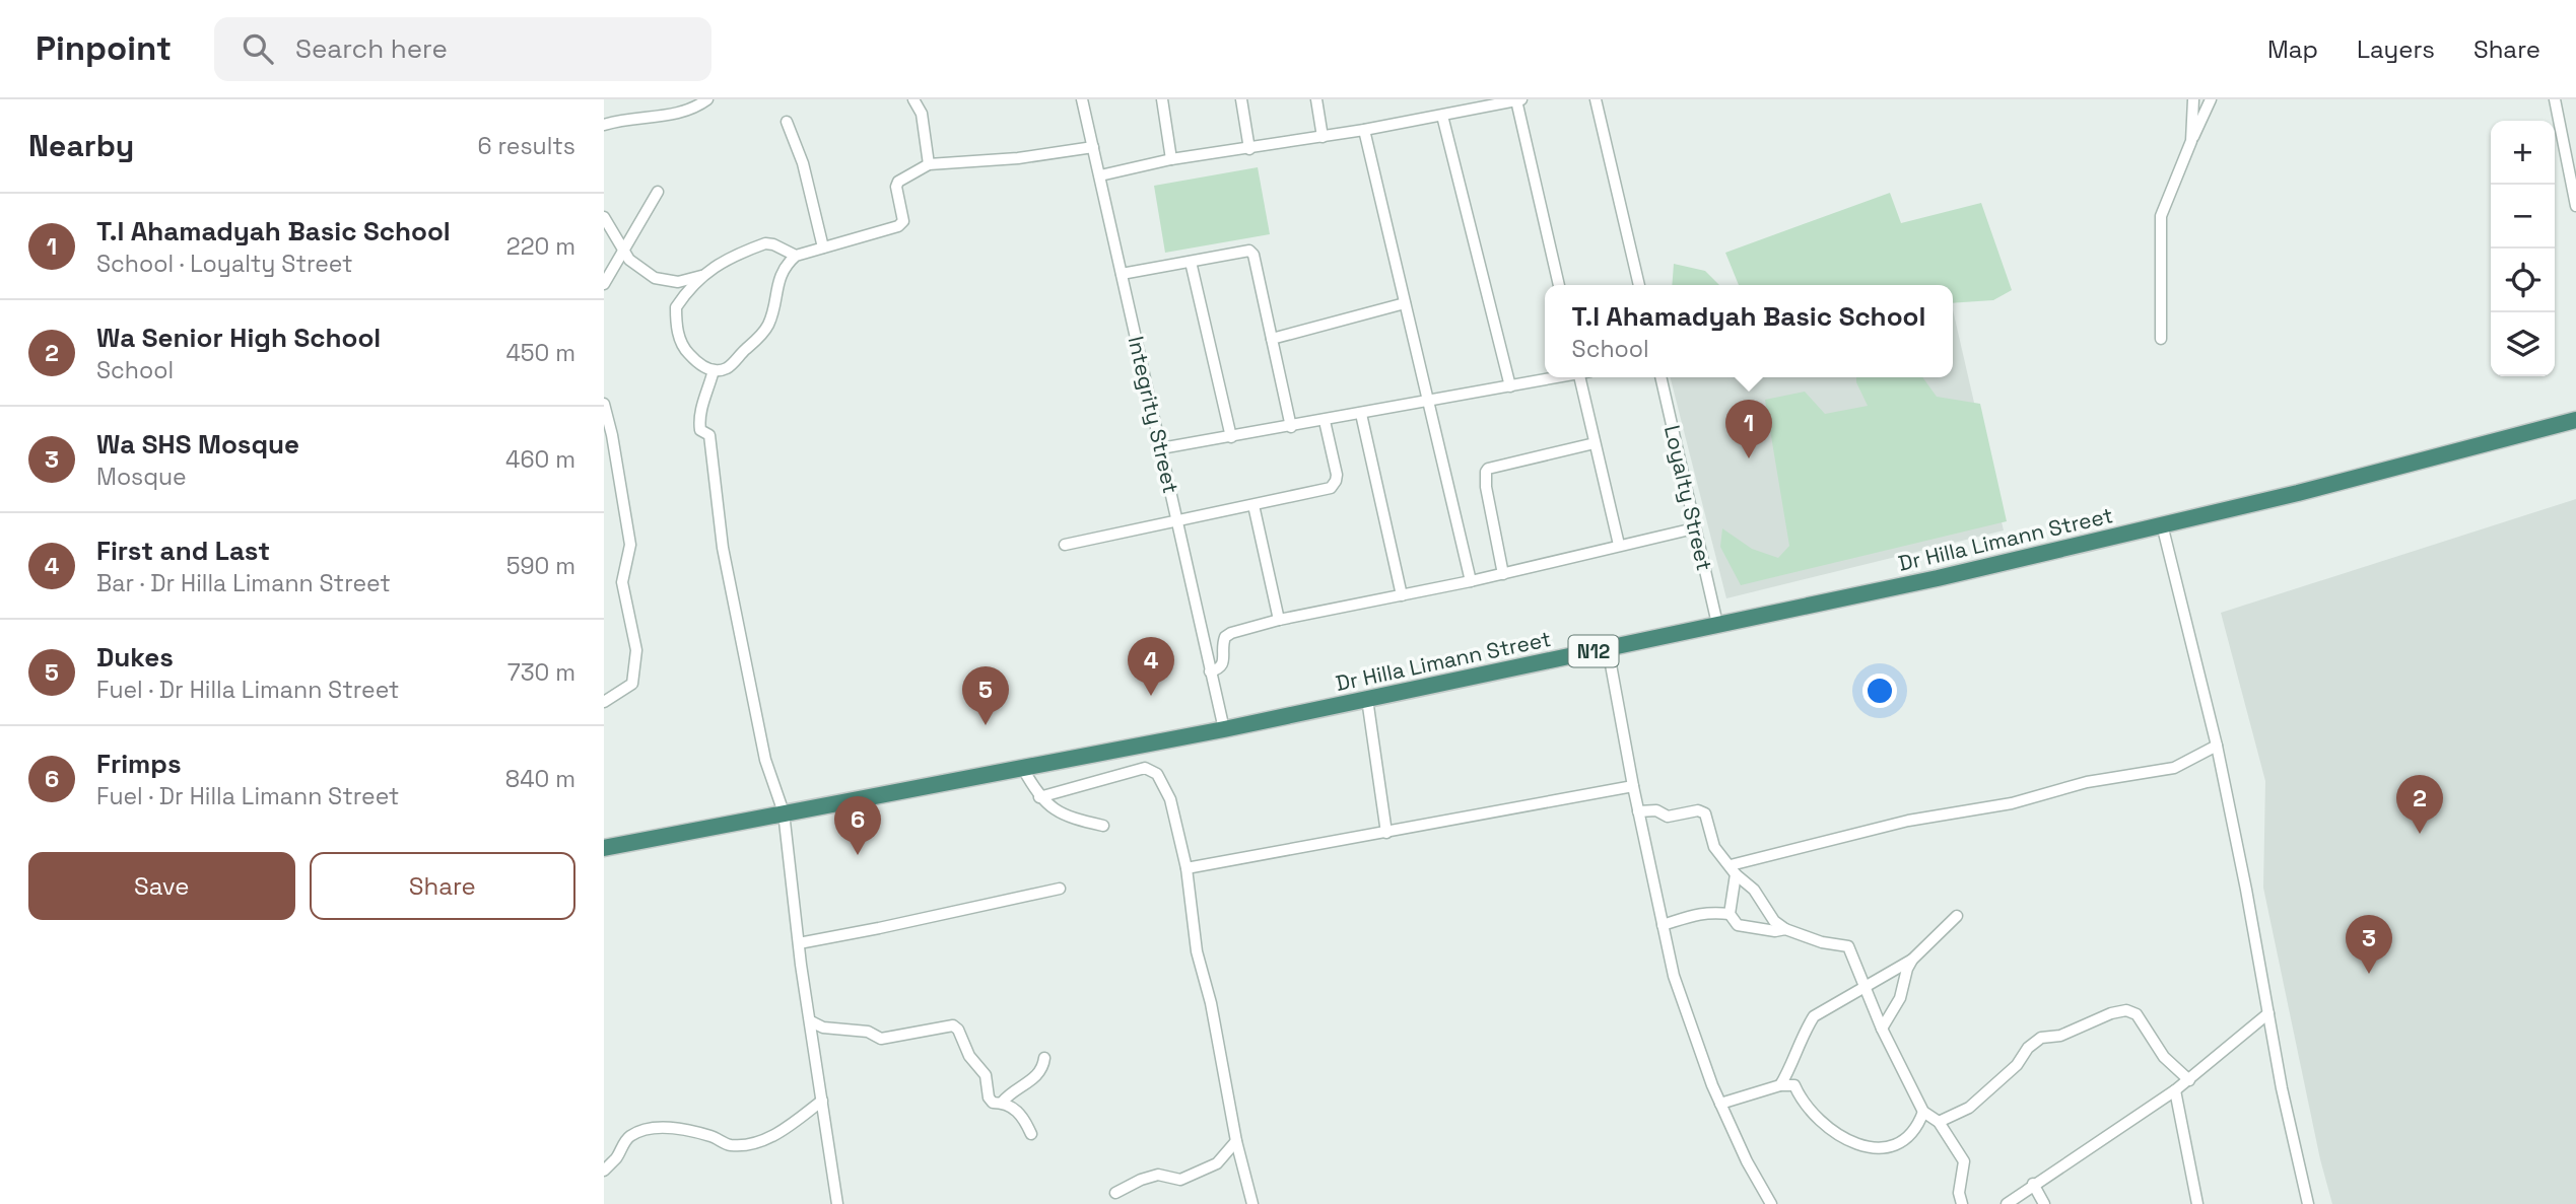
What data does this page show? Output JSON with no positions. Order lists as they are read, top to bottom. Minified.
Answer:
{"streets":{"highway":["Dr Hilla Limann Street","N12"],"street":["Integrity Street","Loyalty Street"]},"crossings":[["Integrity Street","Dr Hilla Limann Street"],["Loyalty Street","Dr Hilla Limann Street"]],"page":{"header":"Pinpoint","search":"Search here","nav":["Map","Layers","Share"],"heading":["Nearby","6 results"],"map_buttons":["+","−"],"list":[{"mark":"1","name":"T.I Ahamadyah Basic School","note":"School · Loyalty Street","value":"220 m"},{"mark":"2","name":"Wa Senior High School","note":"School","value":"450 m"},{"mark":"3","name":"Wa SHS Mosque","note":"Mosque","value":"460 m"},{"mark":"4","name":"First and Last","note":"Bar · Dr Hilla Limann Street","value":"590 m"},{"mark":"5","name":"Dukes","note":"Fuel · Dr Hilla Limann Street","value":"730 m"},{"mark":"6","name":"Frimps","note":"Fuel · Dr Hilla Limann Street","value":"840 m"}],"popup":["T.I Ahamadyah Basic School","School"],"pins":["1","4","5","2","6","3"],"buttons":["Save","Share"]}}
